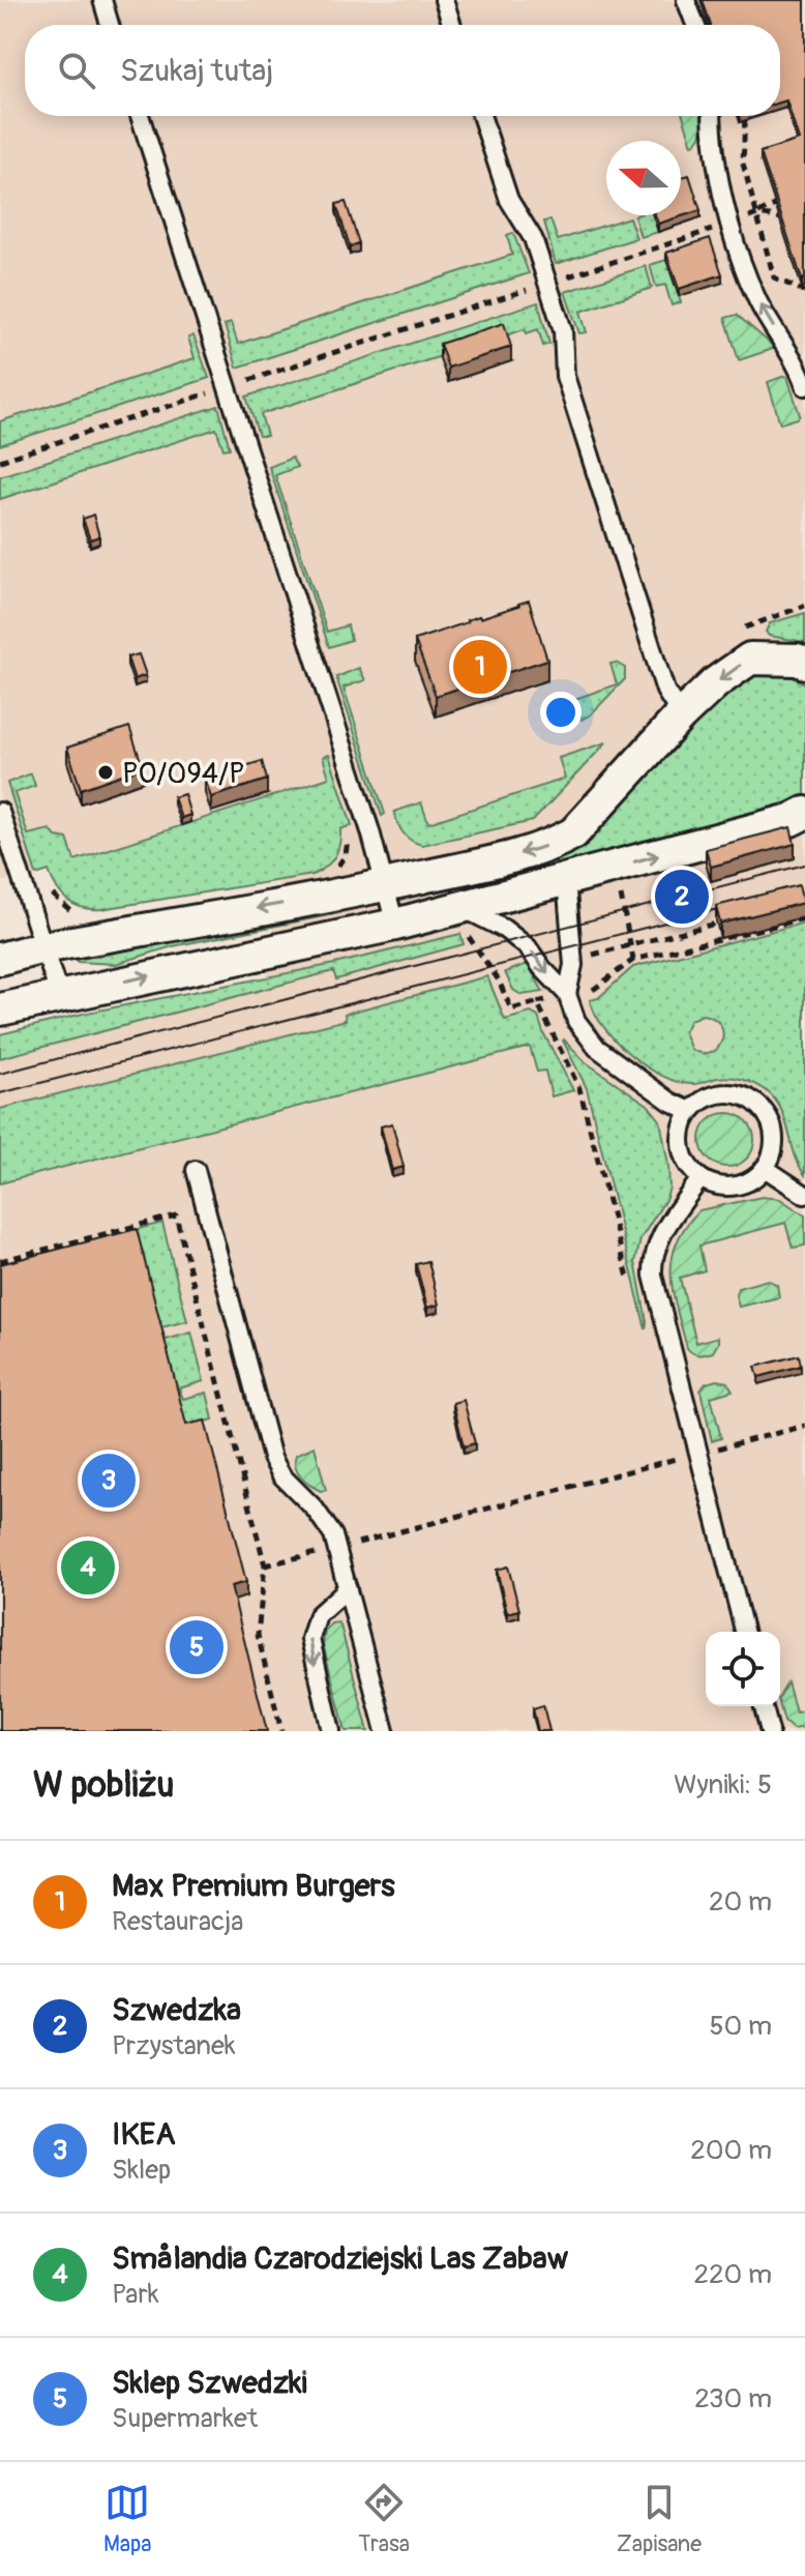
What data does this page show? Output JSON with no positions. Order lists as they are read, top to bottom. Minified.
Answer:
{"places":["PO/094/P"],"north":"left","page":{"search":"Szukaj tutaj","pins":["1","2","3","4","5"],"heading":["W pobliżu","Wyniki: 5"],"list":[{"mark":"1","name":"Max Premium Burgers","note":"Restauracja","value":"20 m"},{"mark":"2","name":"Szwedzka","note":"Przystanek","value":"50 m"},{"mark":"3","name":"IKEA","note":"Sklep","value":"200 m"},{"mark":"4","name":"Smålandia Czarodziejski Las Zabaw","note":"Park","value":"220 m"},{"mark":"5","name":"Sklep Szwedzki","note":"Supermarket","value":"230 m"}],"nav":["Mapa","Trasa","Zapisane"]}}
